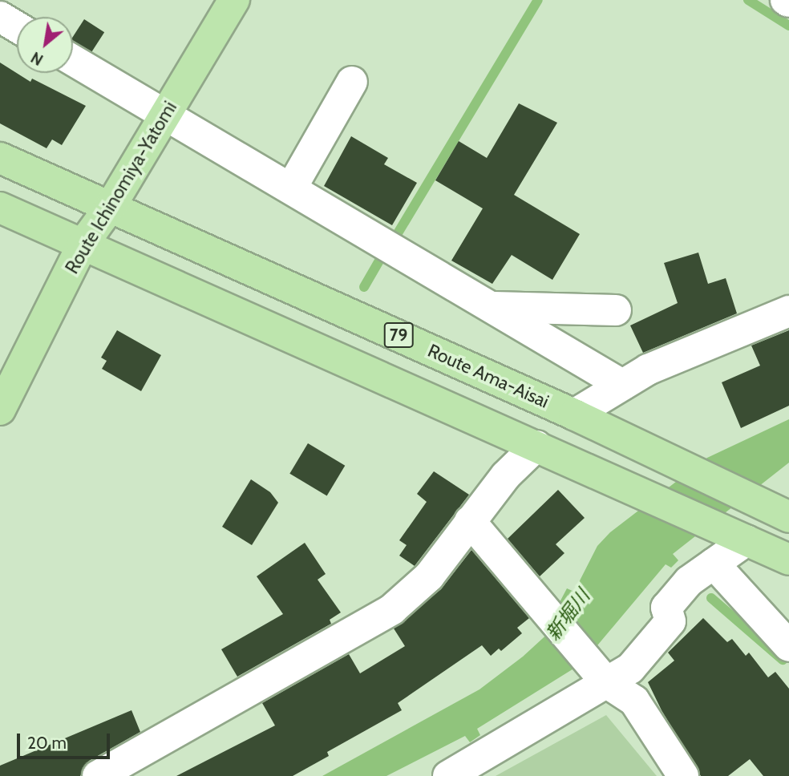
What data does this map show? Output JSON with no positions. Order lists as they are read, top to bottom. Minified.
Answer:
{"streets":{"main road":["Route Ichinomiya-Yatomi","79","Route Ama-Aisai"]},"crossings":[["Route Ichinomiya-Yatomi","79"],["Route Ichinomiya-Yatomi","Route Ama-Aisai"]],"water":["新堀川"],"scale_bar":"20 m","north":"bottom left"}
